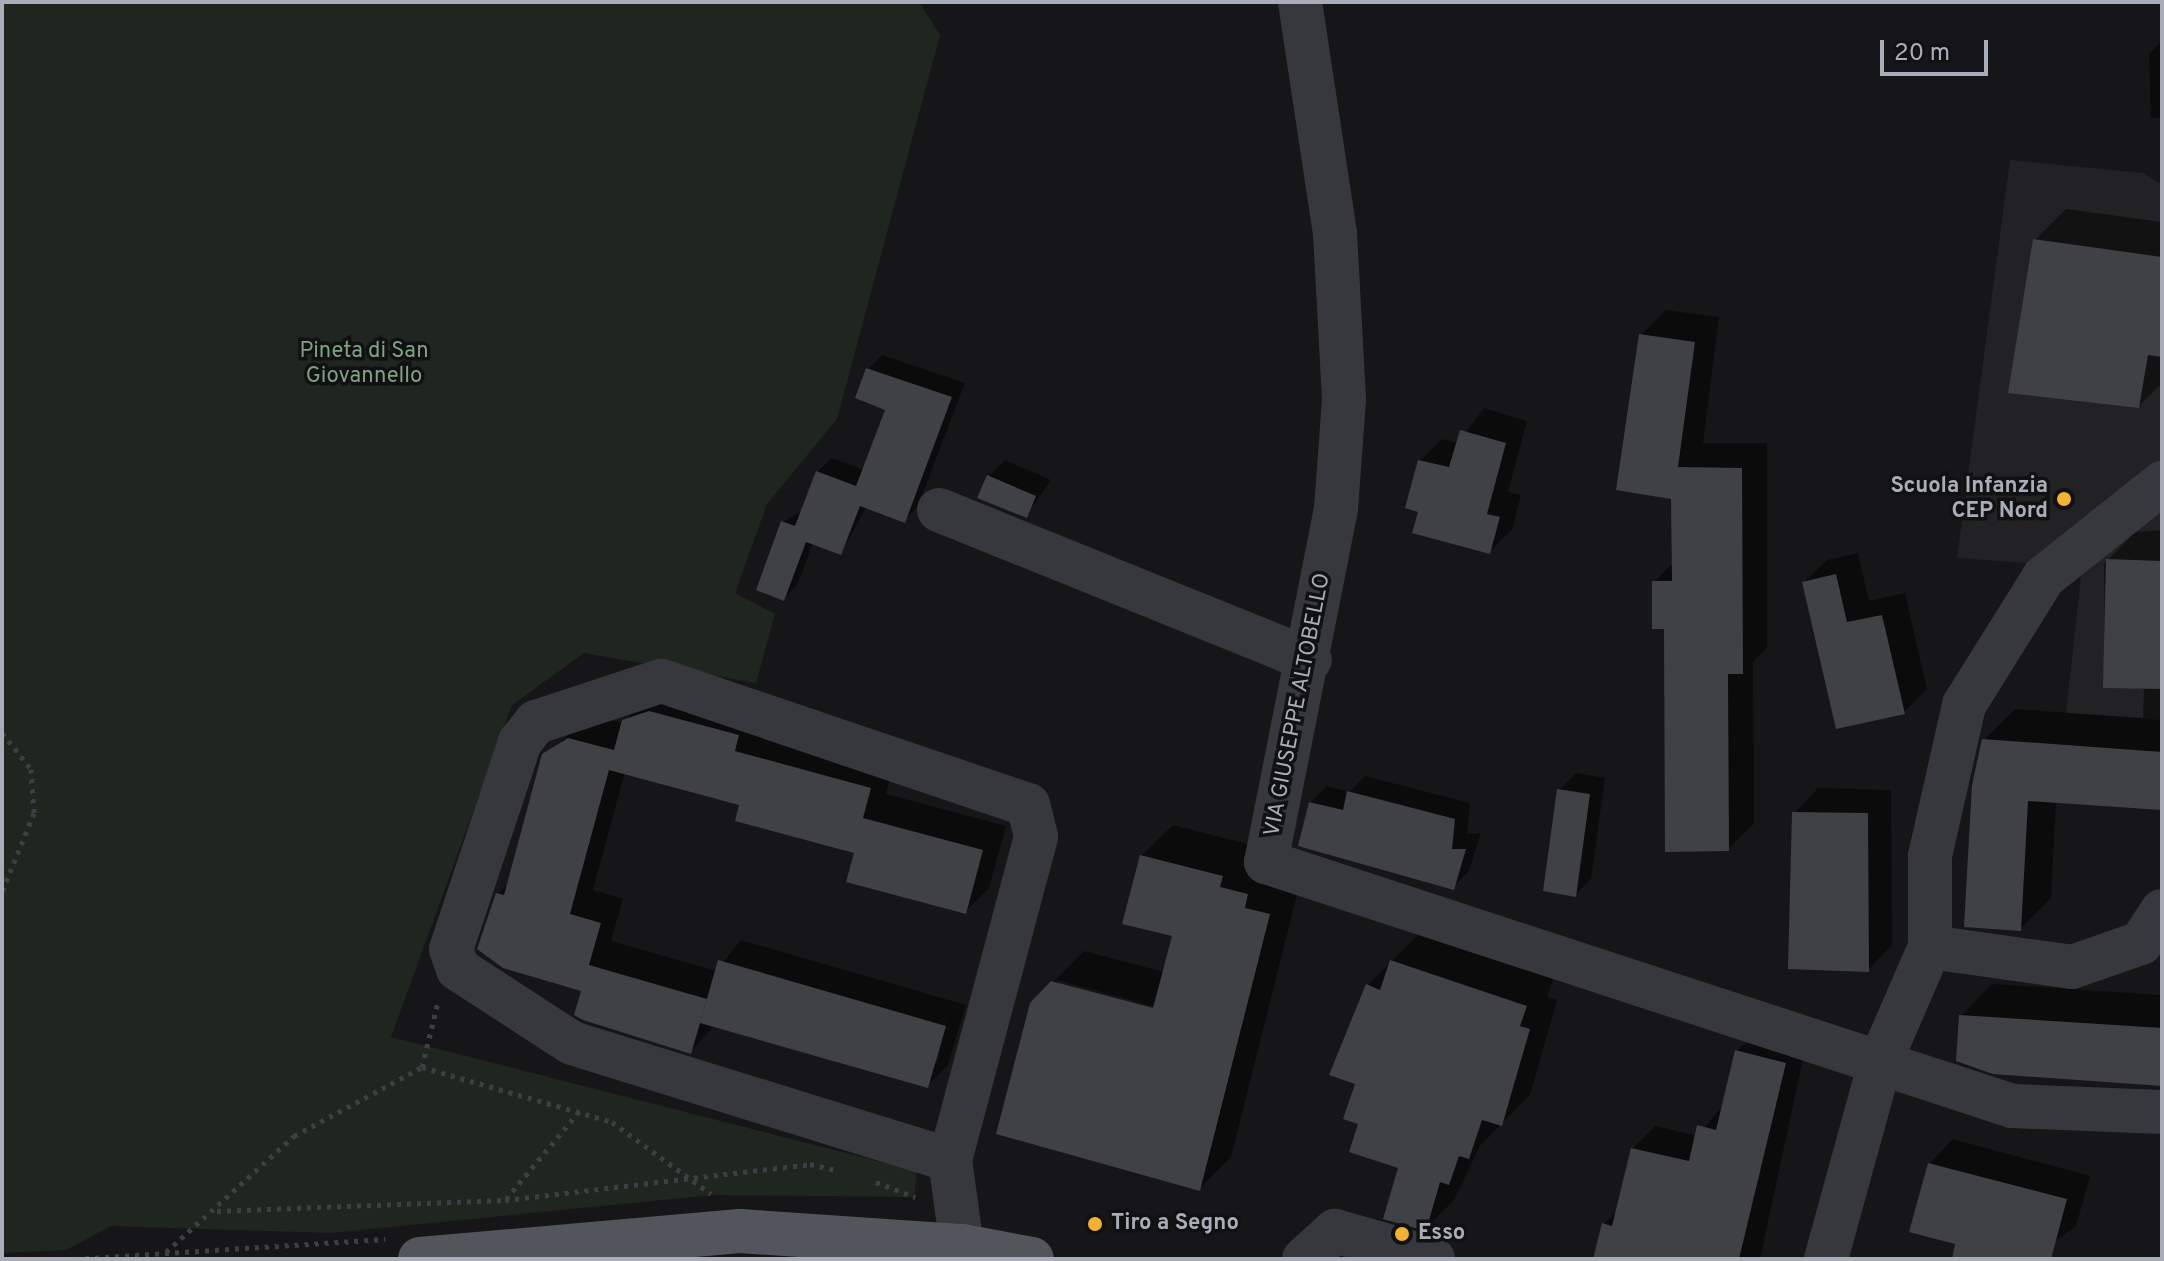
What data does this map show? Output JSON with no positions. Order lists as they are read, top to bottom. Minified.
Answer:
{"streets":{"street":["VIA GIUSEPPE ALTOBELLO"]},"parks":["Pineta di San Giovannello"],"places":["Scuola Infanzia CEP Nord","Tiro a Segno","Esso"],"scale_bar":"20 m"}
